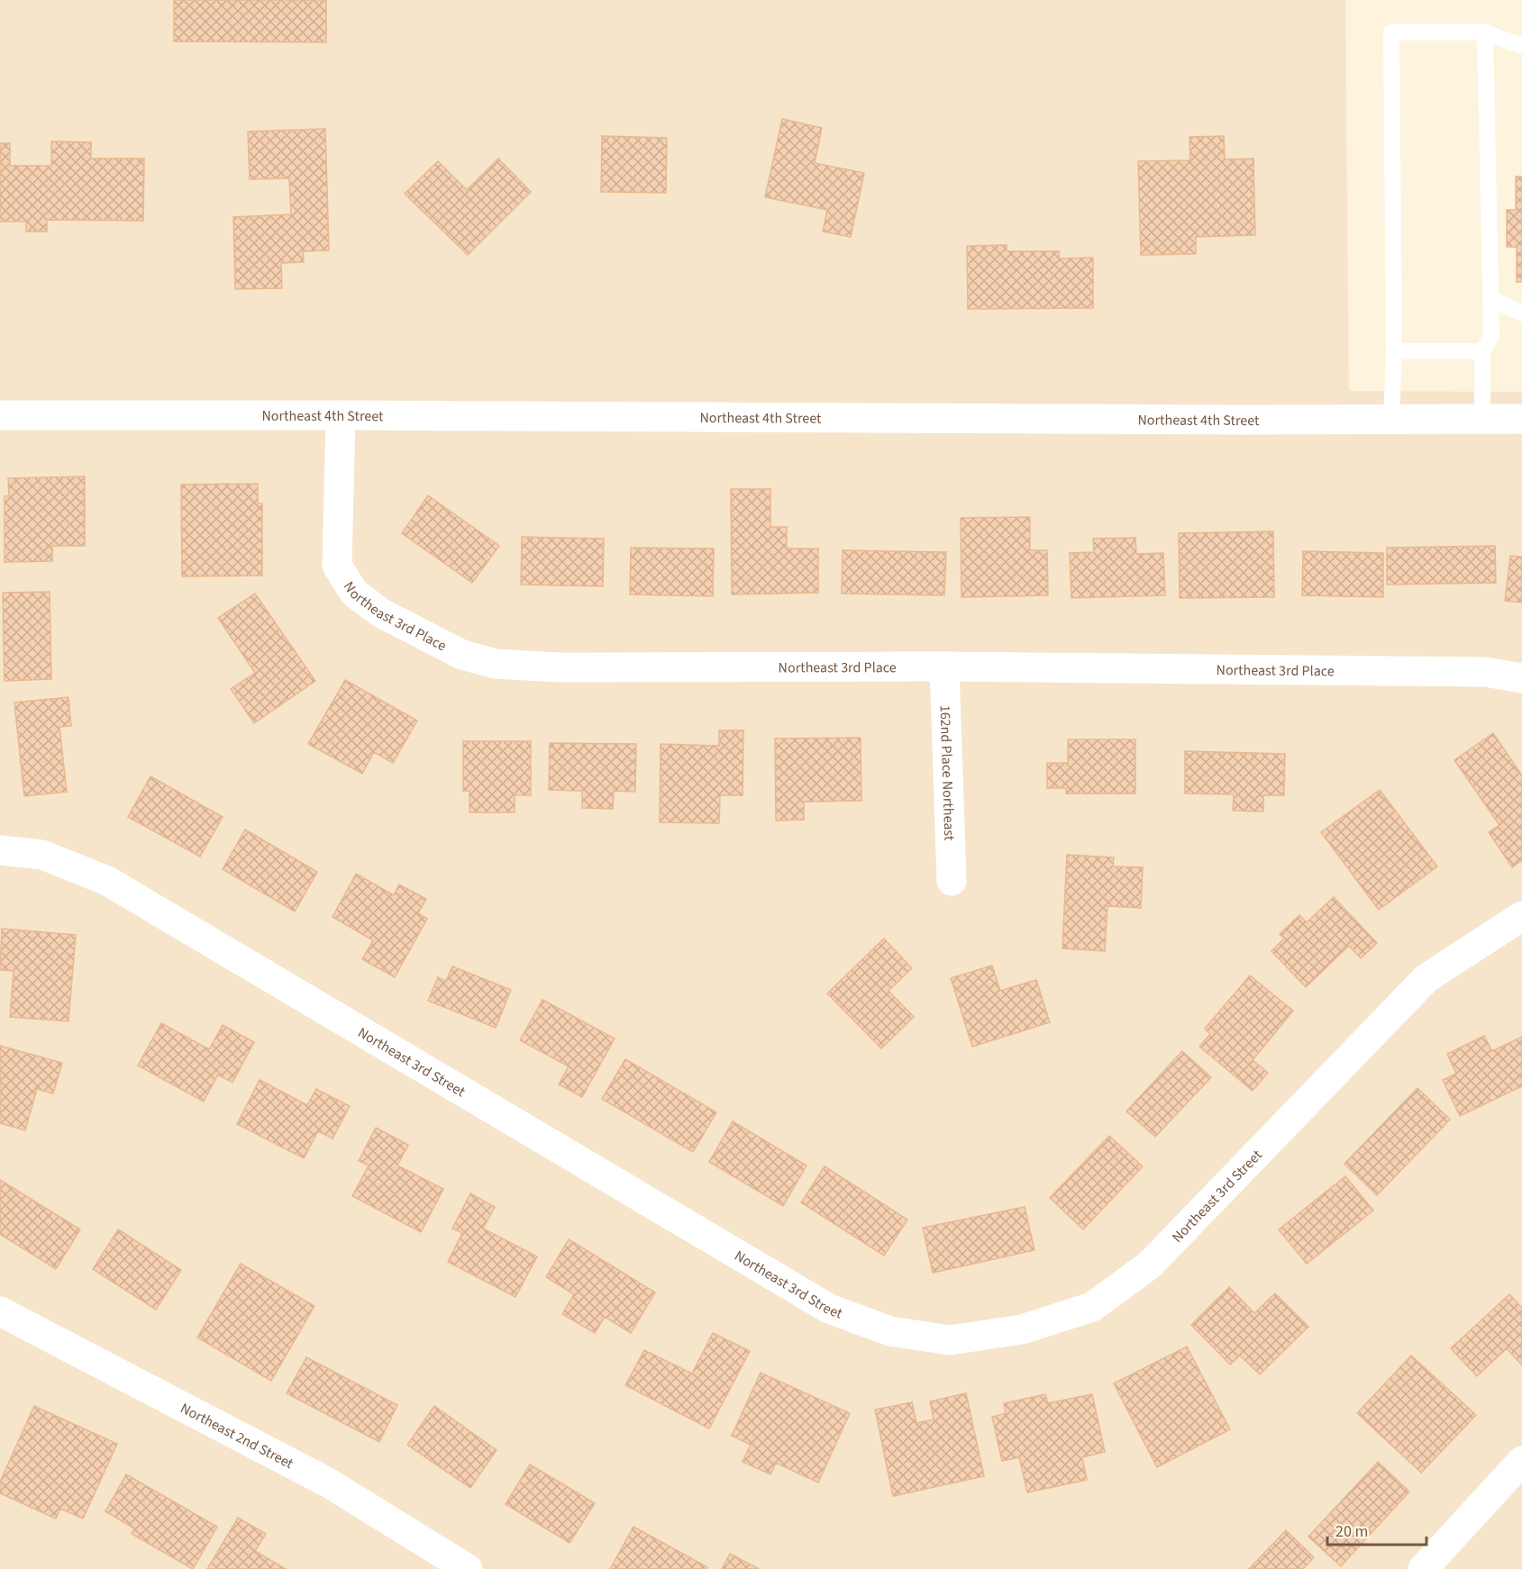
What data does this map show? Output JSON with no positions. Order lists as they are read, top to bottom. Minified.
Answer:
{"streets":{"street":["Northeast 4th Street","Northeast 3rd Place","162nd Place Northeast","Northeast 3rd Street","Northeast 2nd Street"]},"crossings":[["Northeast 4th Street","Northeast 3rd Place"],["Northeast 3rd Place","162nd Place Northeast"]],"scale_bar":"20 m"}
